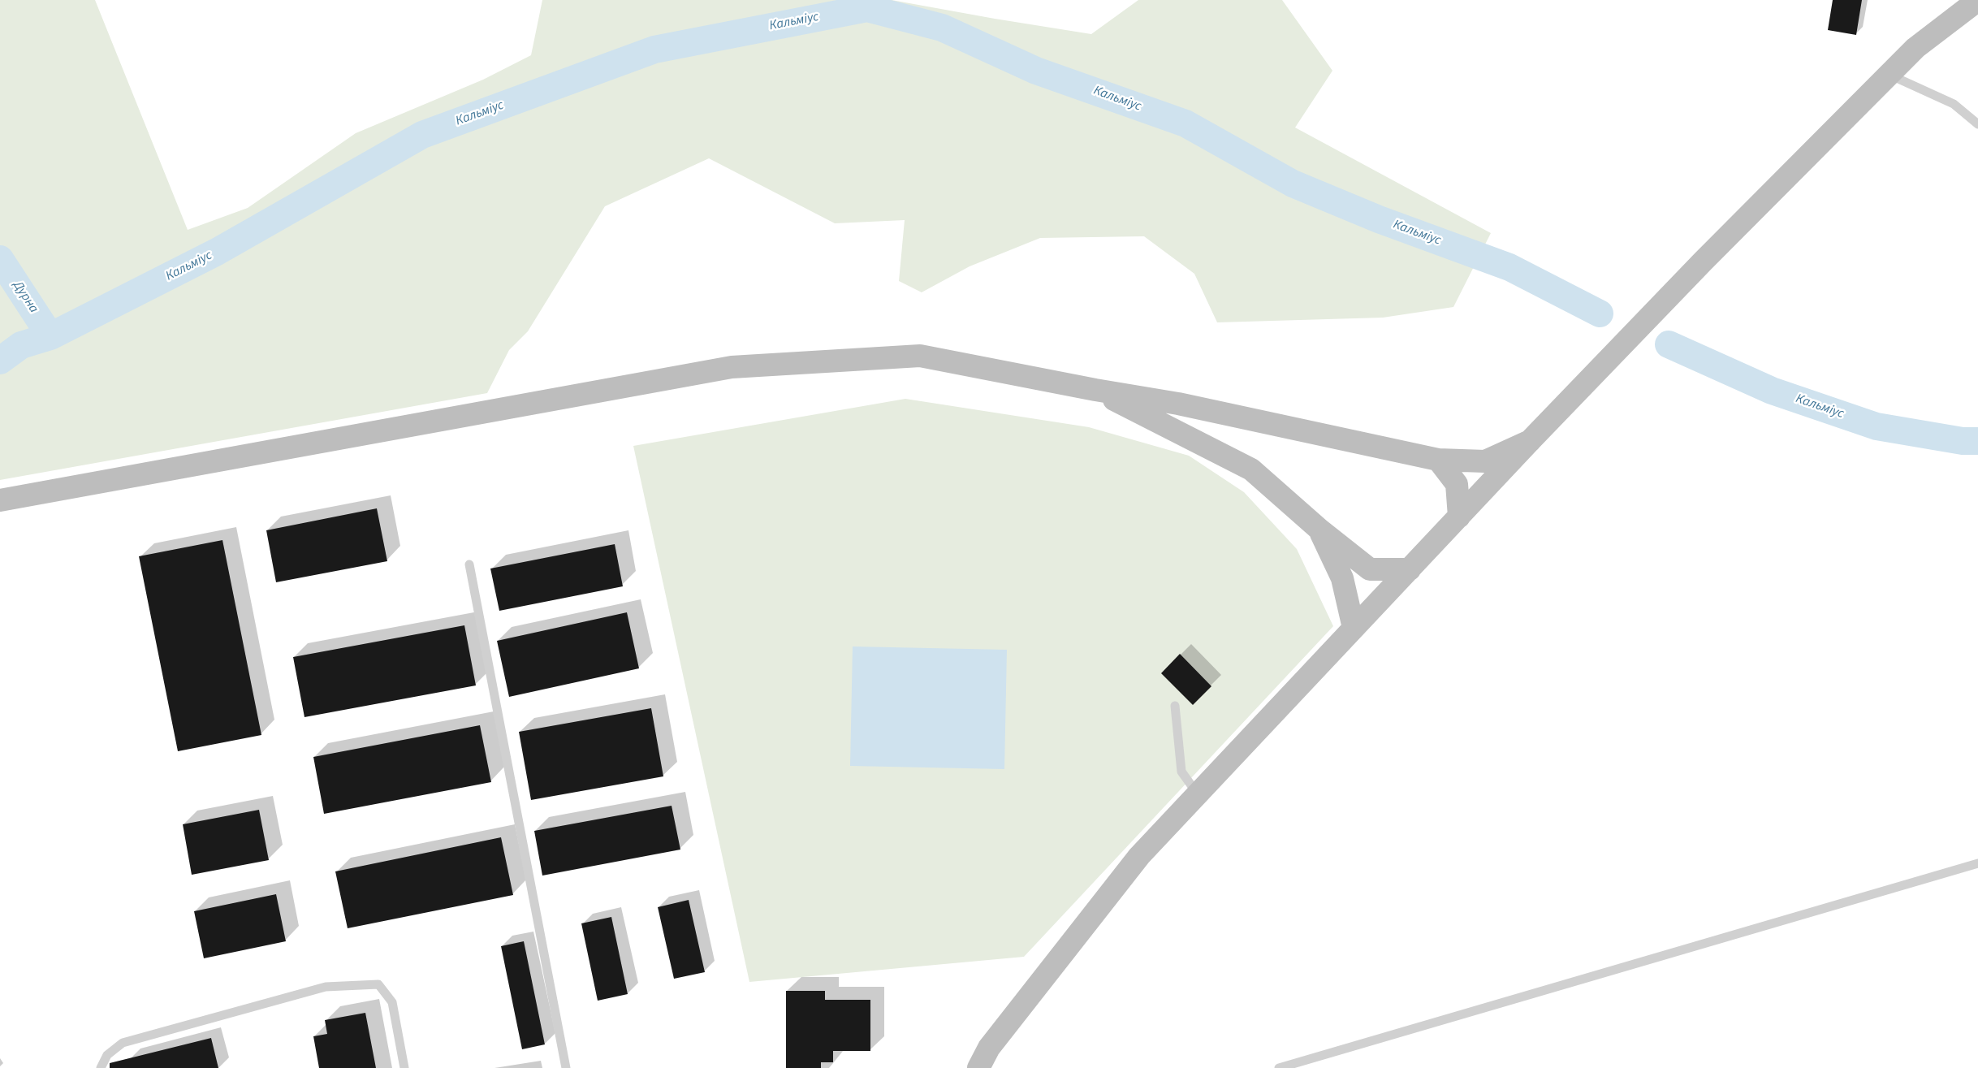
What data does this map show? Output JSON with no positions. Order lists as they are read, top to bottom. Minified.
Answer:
{"water":["Кальміус","Дурна"]}
